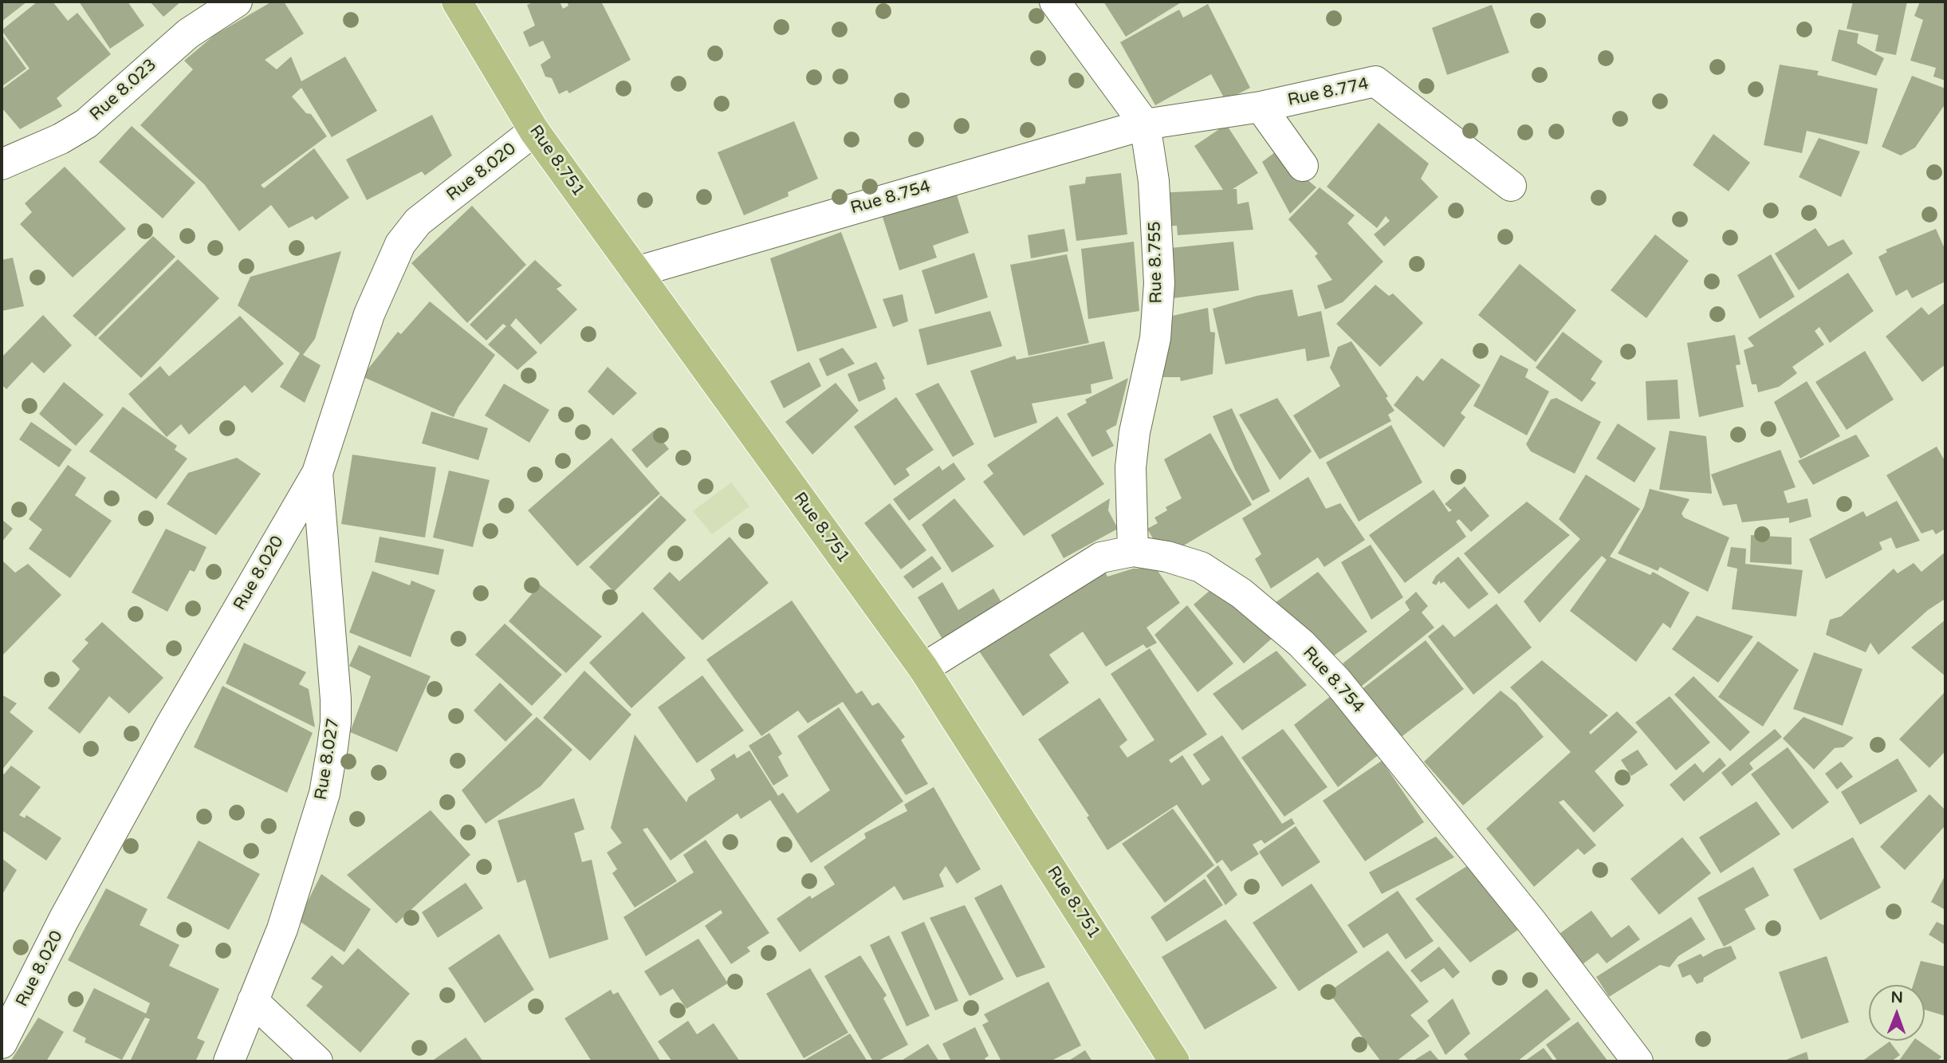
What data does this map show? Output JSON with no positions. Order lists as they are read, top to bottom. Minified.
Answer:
{"streets":{"main road":["Rue 8.751"],"street":["Rue 8.023","Rue 8.774","Rue 8.020","Rue 8.754","Rue 8.755","Rue 8.027"]},"crossings":[["Rue 8.774","Rue 8.754"],["Rue 8.774","Rue 8.755"],["Rue 8.751","Rue 8.020"],["Rue 8.751","Rue 8.754"],["Rue 8.020","Rue 8.027"],["Rue 8.754","Rue 8.755"]],"north":"top"}
